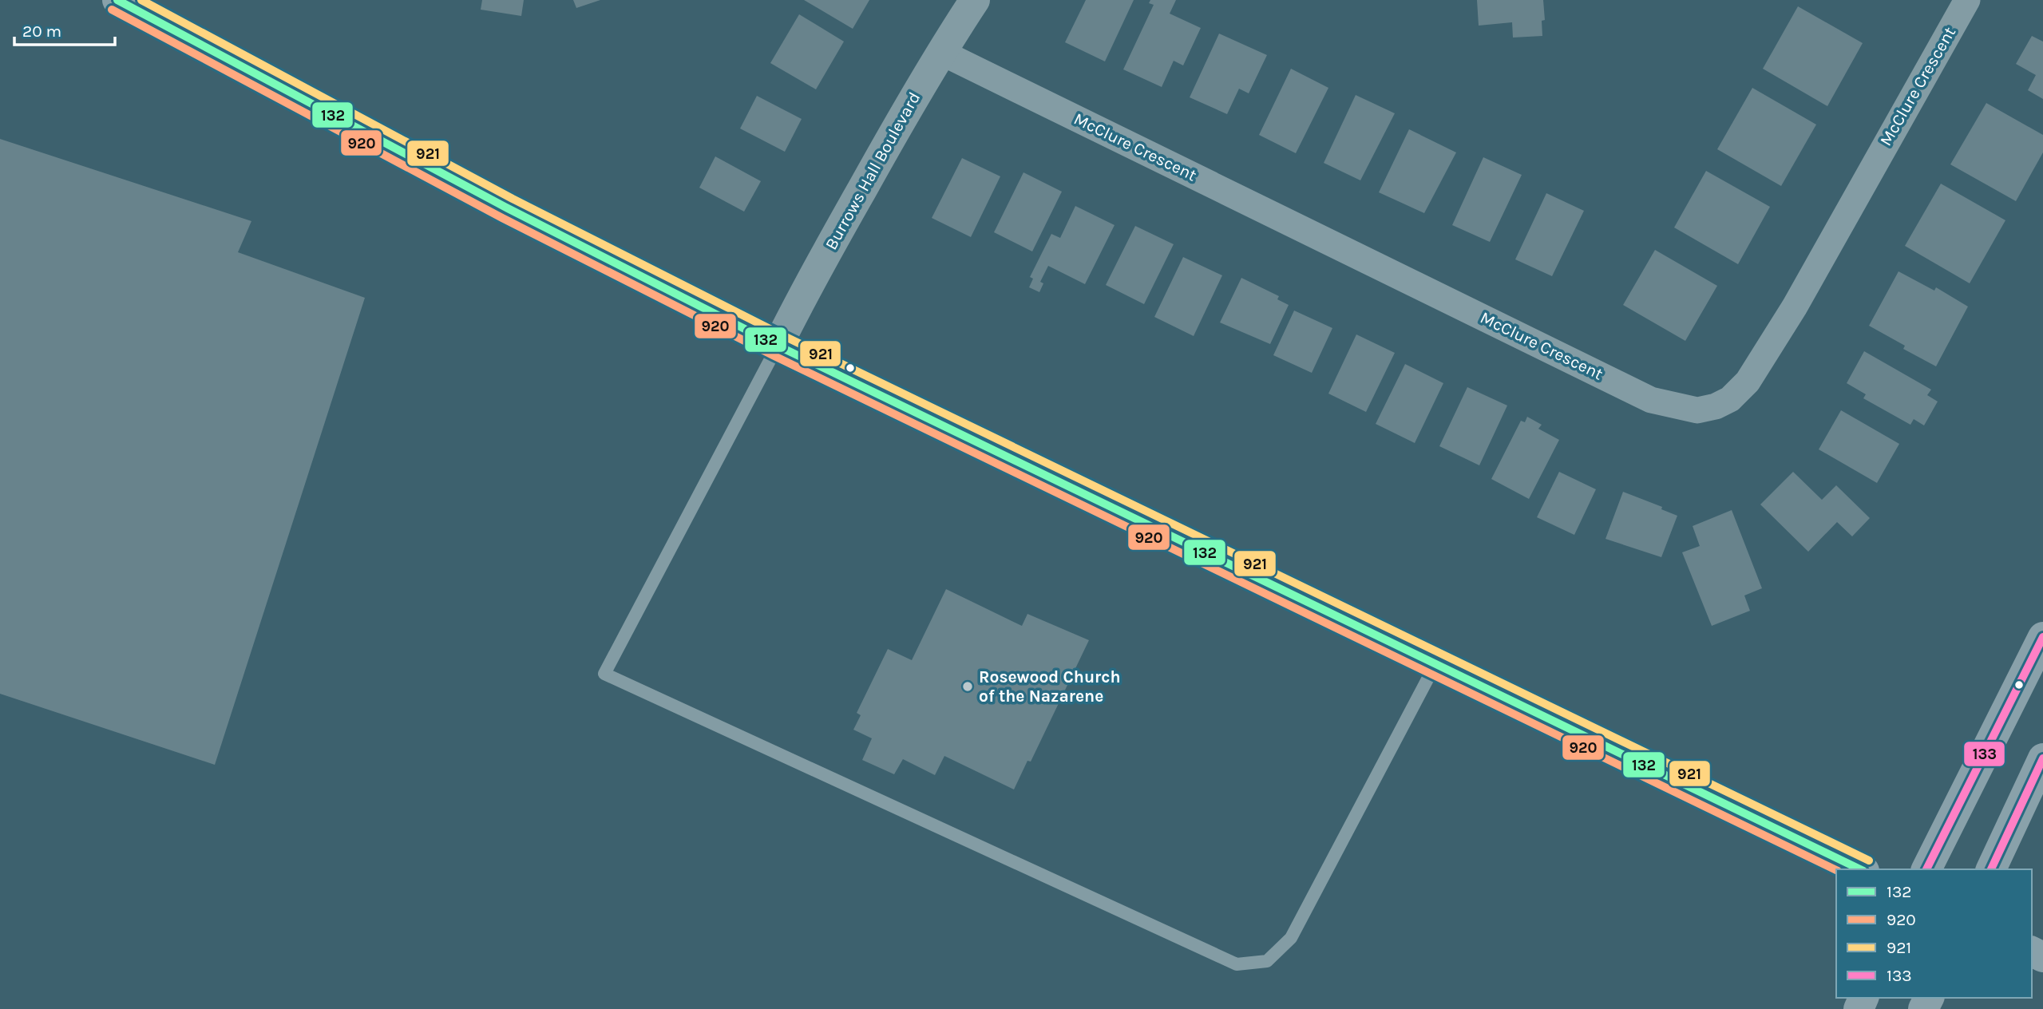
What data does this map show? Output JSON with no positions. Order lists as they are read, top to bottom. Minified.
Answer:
{"streets":{"street":["McClure Crescent","Burrows Hall Boulevard"]},"crossings":[["McClure Crescent","Burrows Hall Boulevard"]],"places":["Rosewood Church of the Nazarene"],"lines":["transit line 132","transit line 921","transit line 920","transit line 133"],"legend":["132","920","921","133"],"scale_bar":"20 m"}
